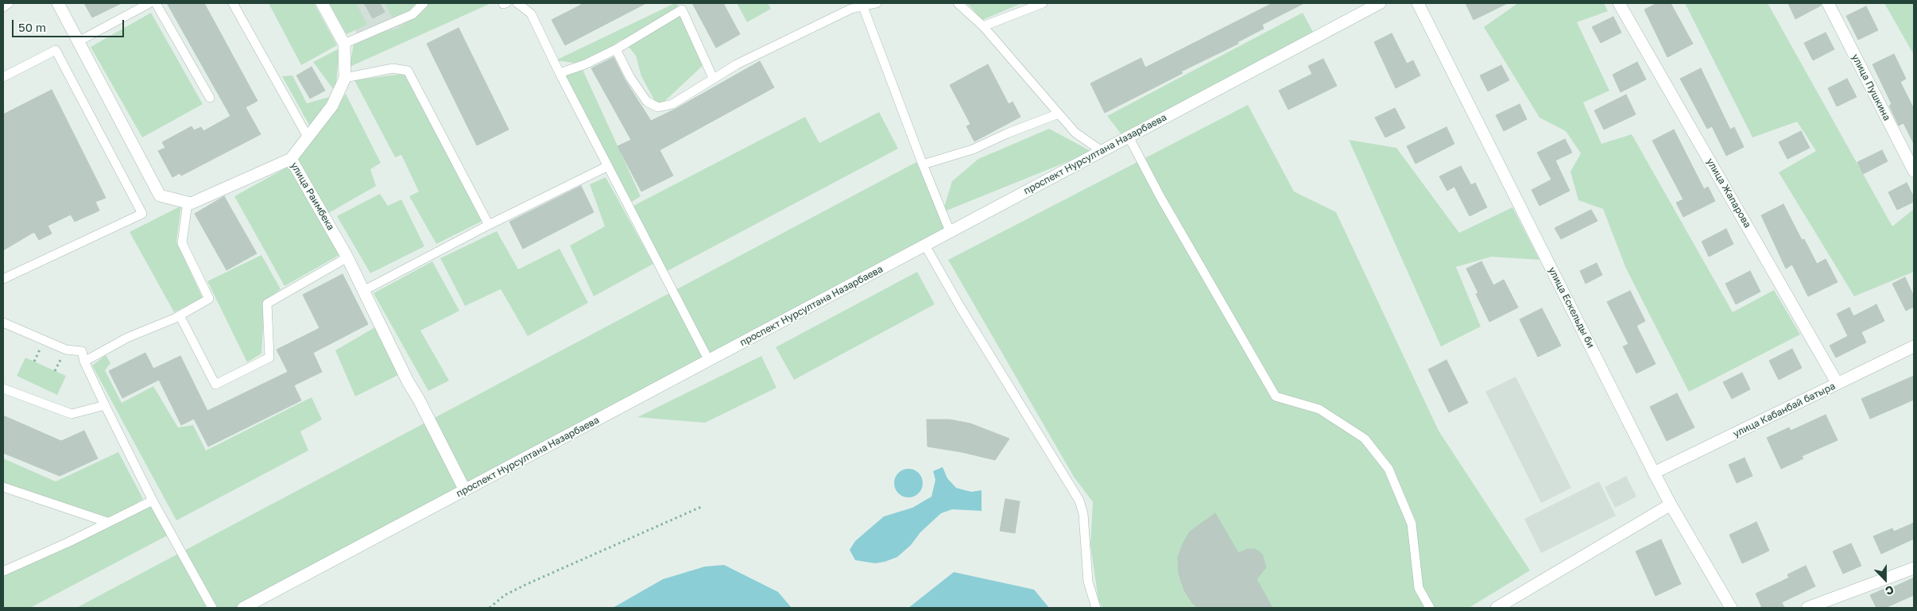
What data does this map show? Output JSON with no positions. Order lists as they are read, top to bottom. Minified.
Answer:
{"streets":{"street":["улица Пушкина","проспект Нурсултана Назарбаева","улица Жапарова","улица Раимбека","улица Ескельды би","улица Кабанбай батыра"]},"crossings":[["проспект Нурсултана Назарбаева","улица Раимбека"],["улица Жапарова","улица Кабанбай батыра"],["улица Ескельды би","улица Кабанбай батыра"]],"scale_bar":"50 m","north":"bottom"}
